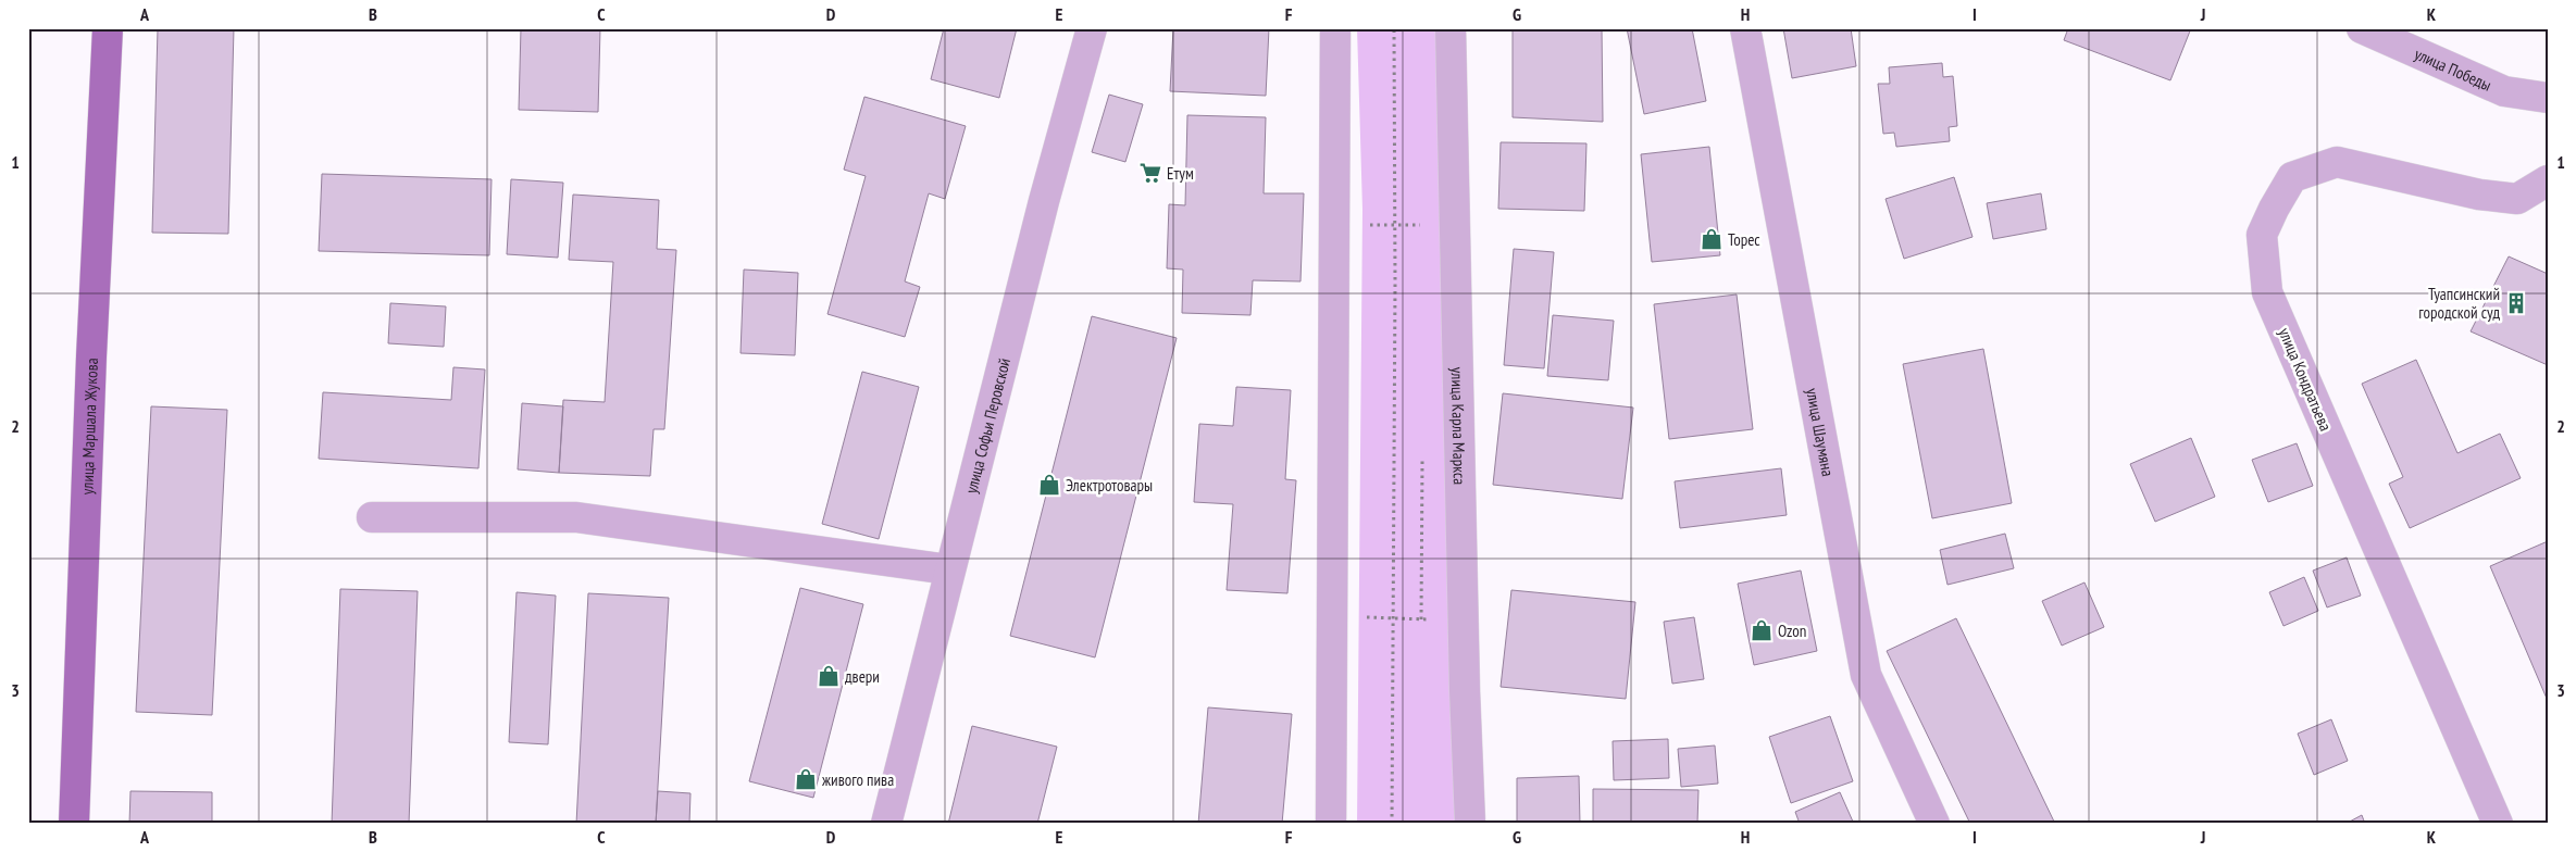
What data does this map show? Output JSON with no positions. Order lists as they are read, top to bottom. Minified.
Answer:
{"streets":{"main road":["улица Маршала Жукова"],"street":["улица Победы","улица Кондратьева","улица Софьи Перовской","улица Карла Маркса","улица Шаумяна"]},"places":{"supermarket":["Етум"],"shop":["Торес","Электротовары","Ozon","двери","живого пива"],"building":["Туапсинский городской суд"]},"grid":{"columns":["A","B","C","D","E","F","G","H","I","J","K"],"rows":["1","2","3"]}}
